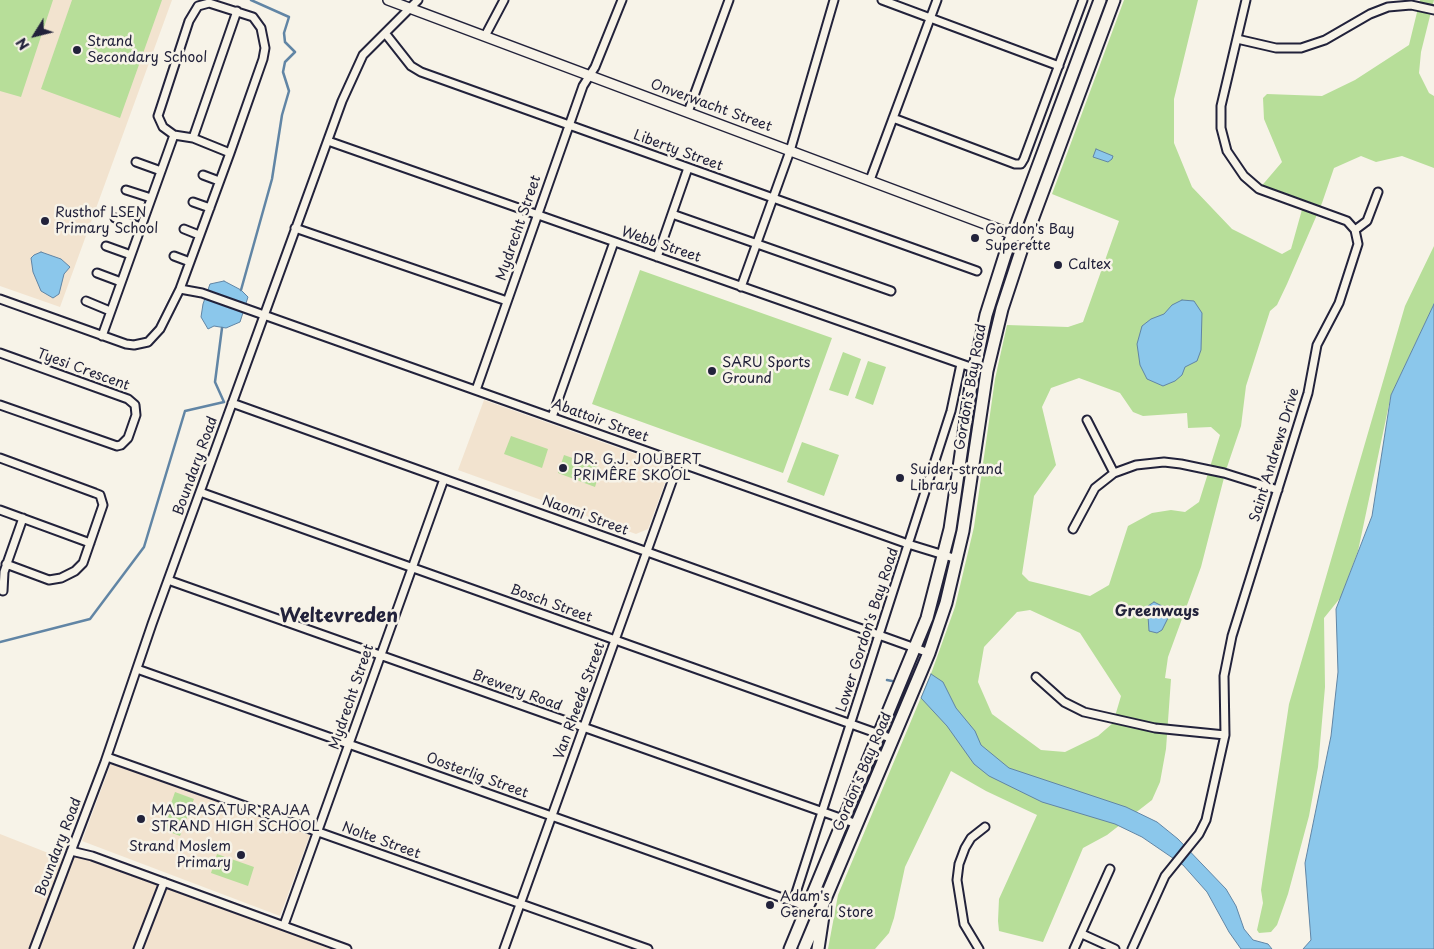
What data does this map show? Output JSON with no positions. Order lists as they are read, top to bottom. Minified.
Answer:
{"streets":{"main road":["Gordon's Bay Road"],"street":["Onverwacht Street","Liberty Street","Mydrecht Street","Webb Street","Tyesi Crescent","Abattoir Street","Saint Andrews Drive","Boundary Road","Naomi Street","Bosch Street","Lower Gordon's Bay Road","Brewery Road","Van Rheede Street","Oosterlig Street","Nolte Street"]},"crossings":[["Onverwacht Street","Mydrecht Street"],["Onverwacht Street","Gordon's Bay Road"],["Onverwacht Street","Boundary Road"],["Liberty Street","Mydrecht Street"],["Liberty Street","Boundary Road"],["Mydrecht Street","Webb Street"],["Mydrecht Street","Abattoir Street"],["Mydrecht Street","Naomi Street"],["Mydrecht Street","Bosch Street"],["Mydrecht Street","Brewery Road"],["Mydrecht Street","Oosterlig Street"],["Mydrecht Street","Nolte Street"],["Webb Street","Gordon's Bay Road"],["Webb Street","Boundary Road"],["Webb Street","Lower Gordon's Bay Road"],["Gordon's Bay Road","Abattoir Street"],["Gordon's Bay Road","Naomi Street"],["Gordon's Bay Road","Bosch Street"],["Gordon's Bay Road","Brewery Road"],["Gordon's Bay Road","Oosterlig Street"],["Abattoir Street","Boundary Road"],["Abattoir Street","Lower Gordon's Bay Road"],["Abattoir Street","Van Rheede Street"],["Boundary Road","Naomi Street"],["Boundary Road","Bosch Street"],["Boundary Road","Brewery Road"],["Boundary Road","Oosterlig Street"],["Boundary Road","Nolte Street"],["Naomi Street","Lower Gordon's Bay Road"],["Naomi Street","Van Rheede Street"],["Bosch Street","Lower Gordon's Bay Road"],["Bosch Street","Van Rheede Street"],["Lower Gordon's Bay Road","Brewery Road"],["Lower Gordon's Bay Road","Oosterlig Street"],["Brewery Road","Van Rheede Street"],["Van Rheede Street","Oosterlig Street"],["Van Rheede Street","Nolte Street"]],"districts":["Greenways","Weltevreden"],"places":["Strand Secondary School","Rusthof LSEN Primary School","Gordon's Bay Superette","Caltex","SARU Sports Ground","DR. G.J. JOUBERT PRIMÊRE SKOOL","Suider-strand Library","MADRASATUR RAJAA STRAND HIGH SCHOOL","Strand Moslem Primary","Adam's General Store"],"north":"bottom left"}
